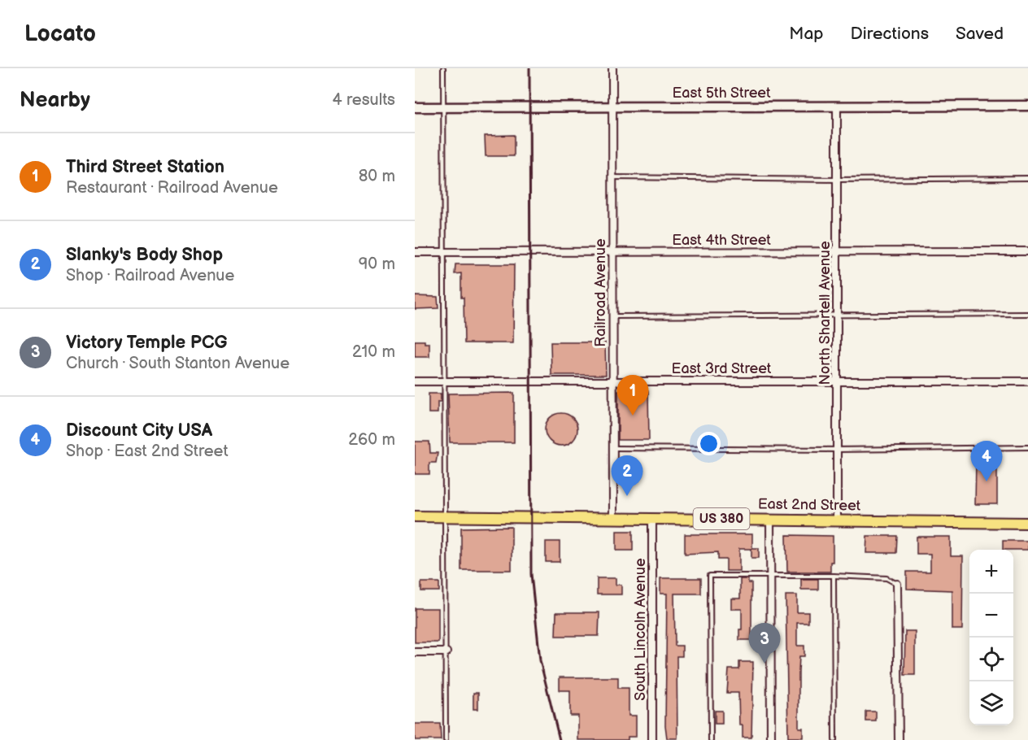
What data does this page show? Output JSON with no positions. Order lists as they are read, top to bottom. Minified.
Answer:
{"streets":{"main road":["East 2nd Street","US 380"],"street":["East 5th Street","East 4th Street","Railroad Avenue","North Shartell Avenue","East 3rd Street","South Lincoln Avenue"]},"crossings":[["East 5th Street","Railroad Avenue"],["East 5th Street","North Shartell Avenue"],["East 4th Street","Railroad Avenue"],["East 4th Street","North Shartell Avenue"],["Railroad Avenue","East 3rd Street"],["Railroad Avenue","East 2nd Street"],["North Shartell Avenue","East 3rd Street"],["North Shartell Avenue","East 2nd Street"],["East 2nd Street","South Lincoln Avenue"]],"page":{"header":"Locato","nav":["Map","Directions","Saved"],"heading":["Nearby","4 results"],"list":[{"mark":"1","name":"Third Street Station","note":"Restaurant · Railroad Avenue","value":"80 m"},{"mark":"2","name":"Slanky's Body Shop","note":"Shop · Railroad Avenue","value":"90 m"},{"mark":"3","name":"Victory Temple PCG","note":"Church · South Stanton Avenue","value":"210 m"},{"mark":"4","name":"Discount City USA","note":"Shop · East 2nd Street","value":"260 m"}],"pins":["1","4","2","3"],"map_buttons":["+","−"]}}
